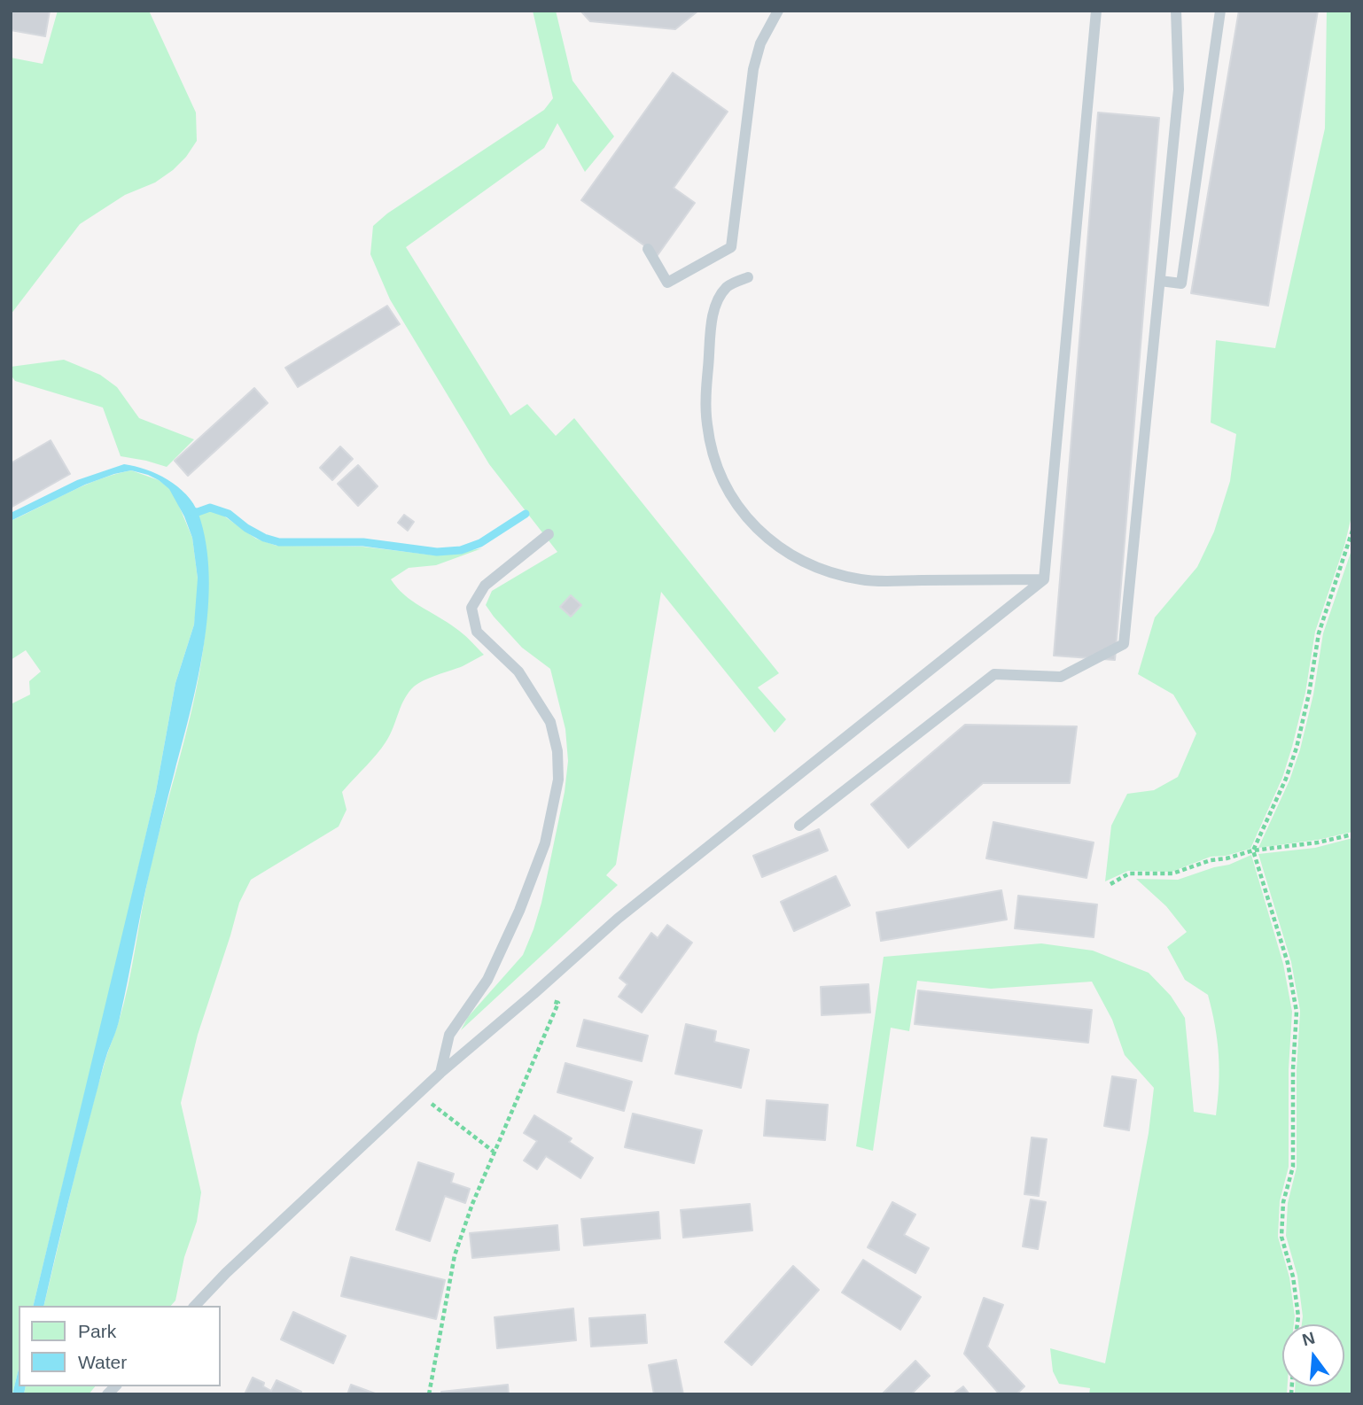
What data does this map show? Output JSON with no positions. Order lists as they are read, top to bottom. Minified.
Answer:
{"legend":["Park","Water"],"north":"top"}
